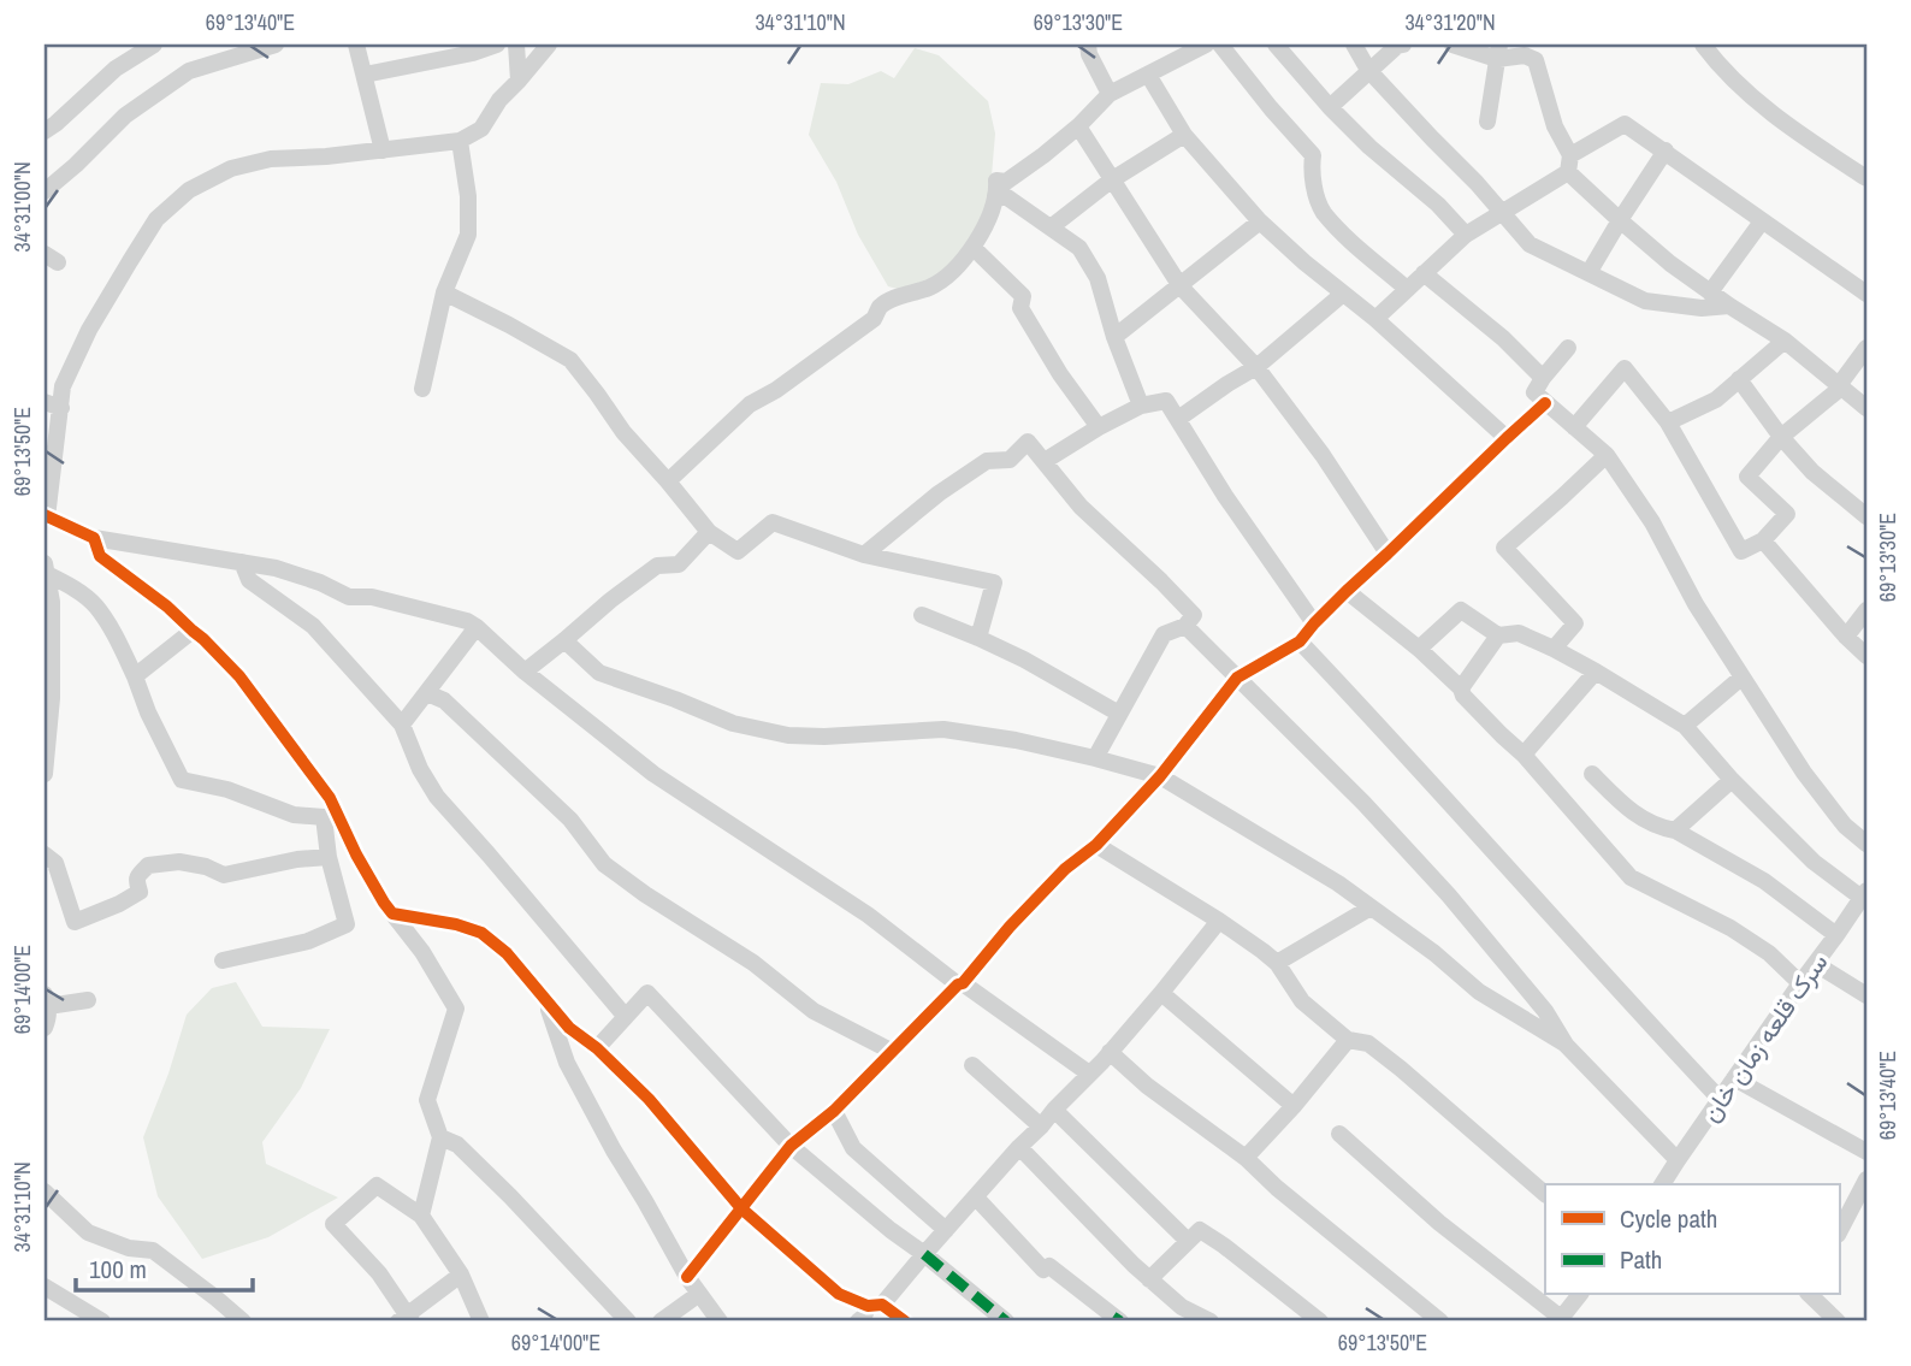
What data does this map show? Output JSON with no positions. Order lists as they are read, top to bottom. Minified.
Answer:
{"streets":{"street":["سرک قلعه زمان خان"]},"legend":["Cycle path","Path"],"scale_bar":"100 m","coordinates":["69°13'40\"E","34°31'10\"N","69°13'30\"E","34°31'20\"N","34°31'00\"N","69°13'50\"E","69°14'00\"E"]}
